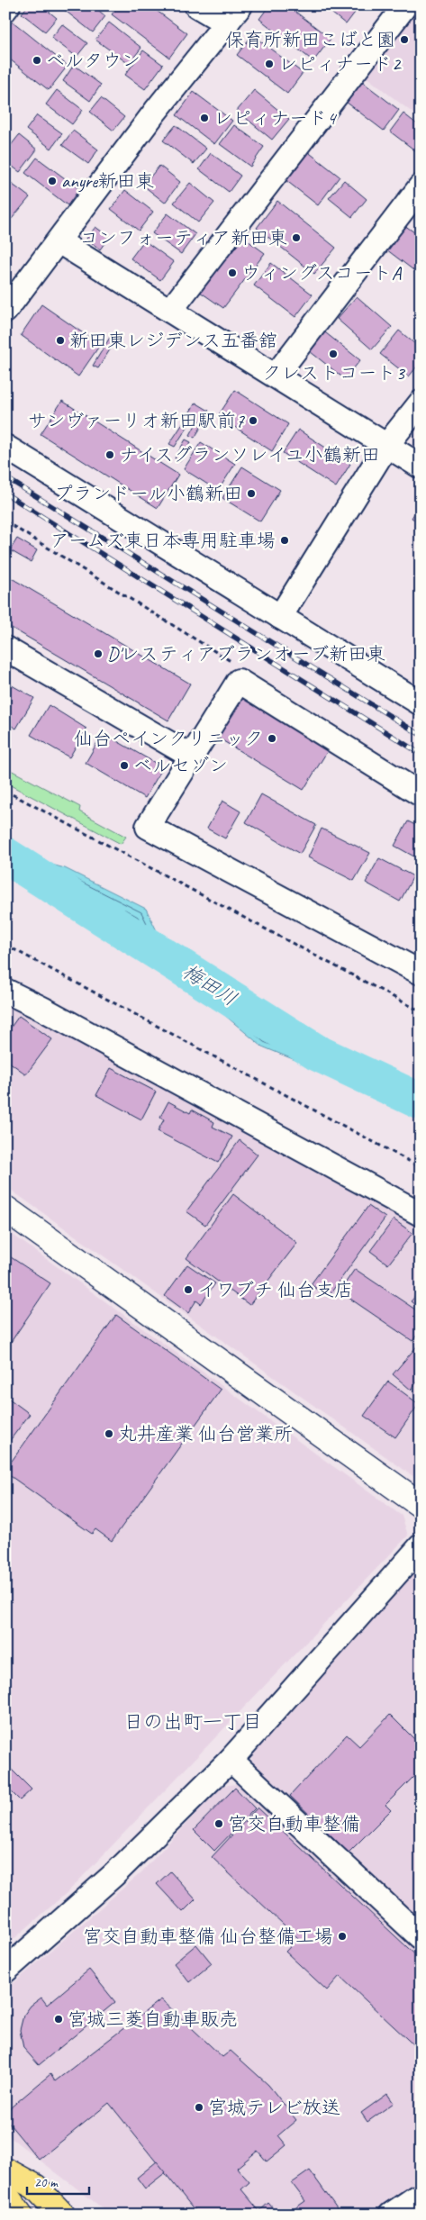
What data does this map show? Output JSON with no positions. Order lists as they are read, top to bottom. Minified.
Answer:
{"districts":["日の出町一丁目"],"water":["梅田川"],"places":["保育所新田こばと園","ベルタウン","レピィナード2","レピィナード4","anyre新田東","コンフォーティア新田東","ウィングスコートA","新田東レジデンス五番舘","クレストコート3","サンヴァーリオ新田駅前7","ナイスグランソレイユ小鶴新田","プランドール小鶴新田","アームズ東日本専用駐車場","D'レスティアブランオーブ新田東","仙台ペインクリニック","ベルセゾン","イワブチ 仙台支店","丸井産業 仙台営業所","宮交自動車整備","宮交自動車整備 仙台整備工場","宮城三菱自動車販売","宮城テレビ放送"],"scale_bar":"20 m"}
